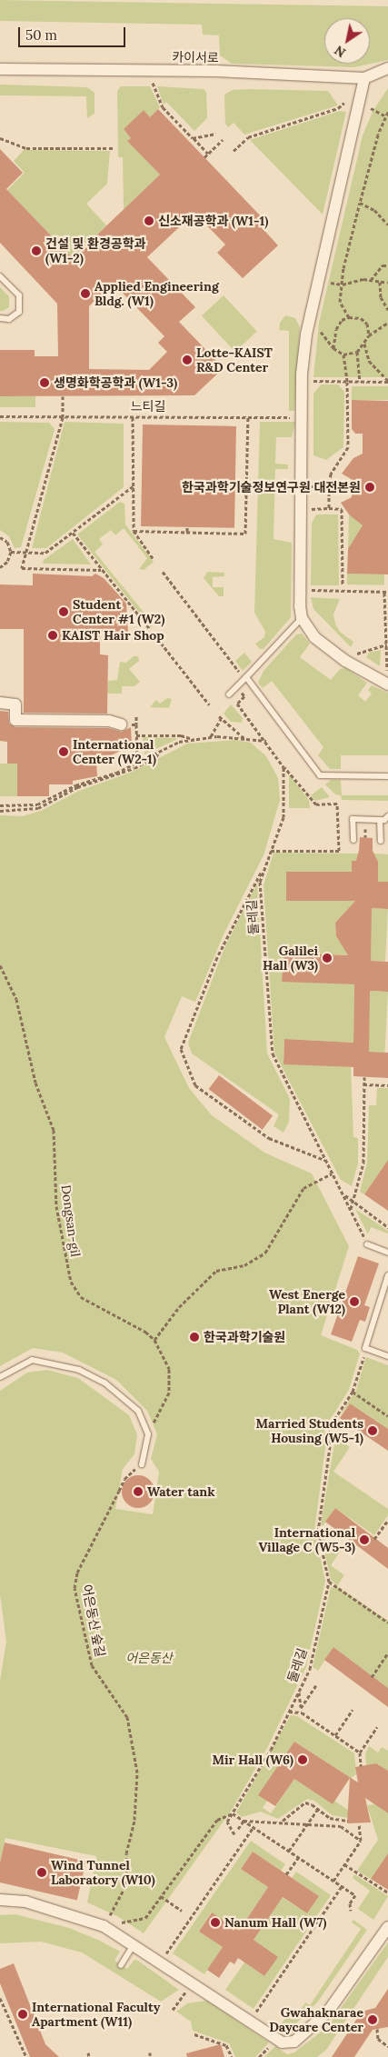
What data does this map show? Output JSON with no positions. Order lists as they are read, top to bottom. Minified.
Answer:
{"streets":{"street":["카이서로"],"path":["느티길","둘레길","Dongsan-gil","어은동산 숲길"]},"parks":["어은동산"],"places":["신소재공학과 (W1-1)","건설 및 환경공학과 (W1-2)","Applied Engineering Bldg. (W1)","Lotte-KAIST R&D Center","생명화학공학과 (W1-3)","한국과학기술정보연구원 대전본원","Student Center #1 (W2)","KAIST Hair Shop","International Center (W2-1)","Galilei Hall (W3)","West Energe Plant (W12)","한국과학기술원","Married Students Housing (W5-1)","Water tank","International Village C (W5-3)","Mir Hall (W6)","Wind Tunnel Laboratory (W10)","Nanum Hall (W7)","International Faculty Apartment (W11)","Gwahaknarae Daycare Center"],"scale_bar":"50 m","north":"bottom left"}
